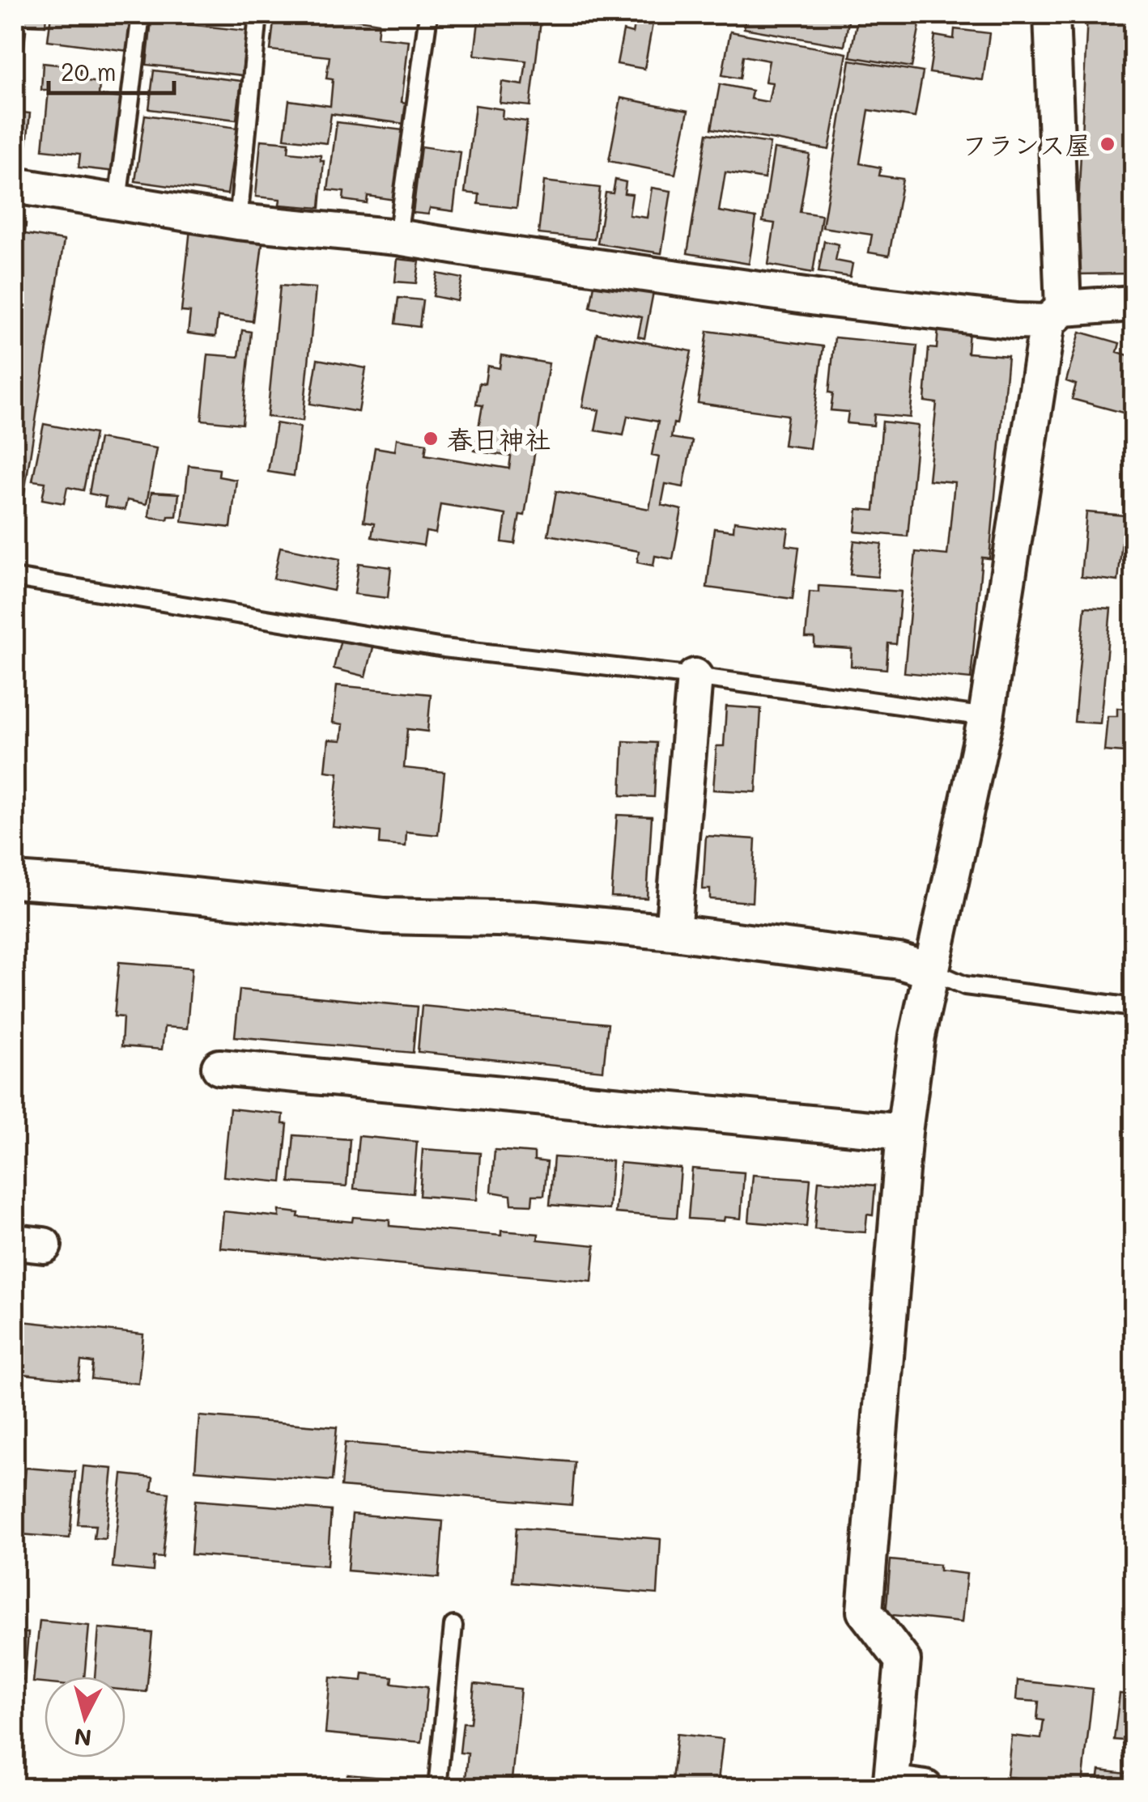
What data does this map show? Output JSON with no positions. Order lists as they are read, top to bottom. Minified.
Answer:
{"places":["フランス屋","春日神社"],"scale_bar":"20 m","north":"bottom"}
